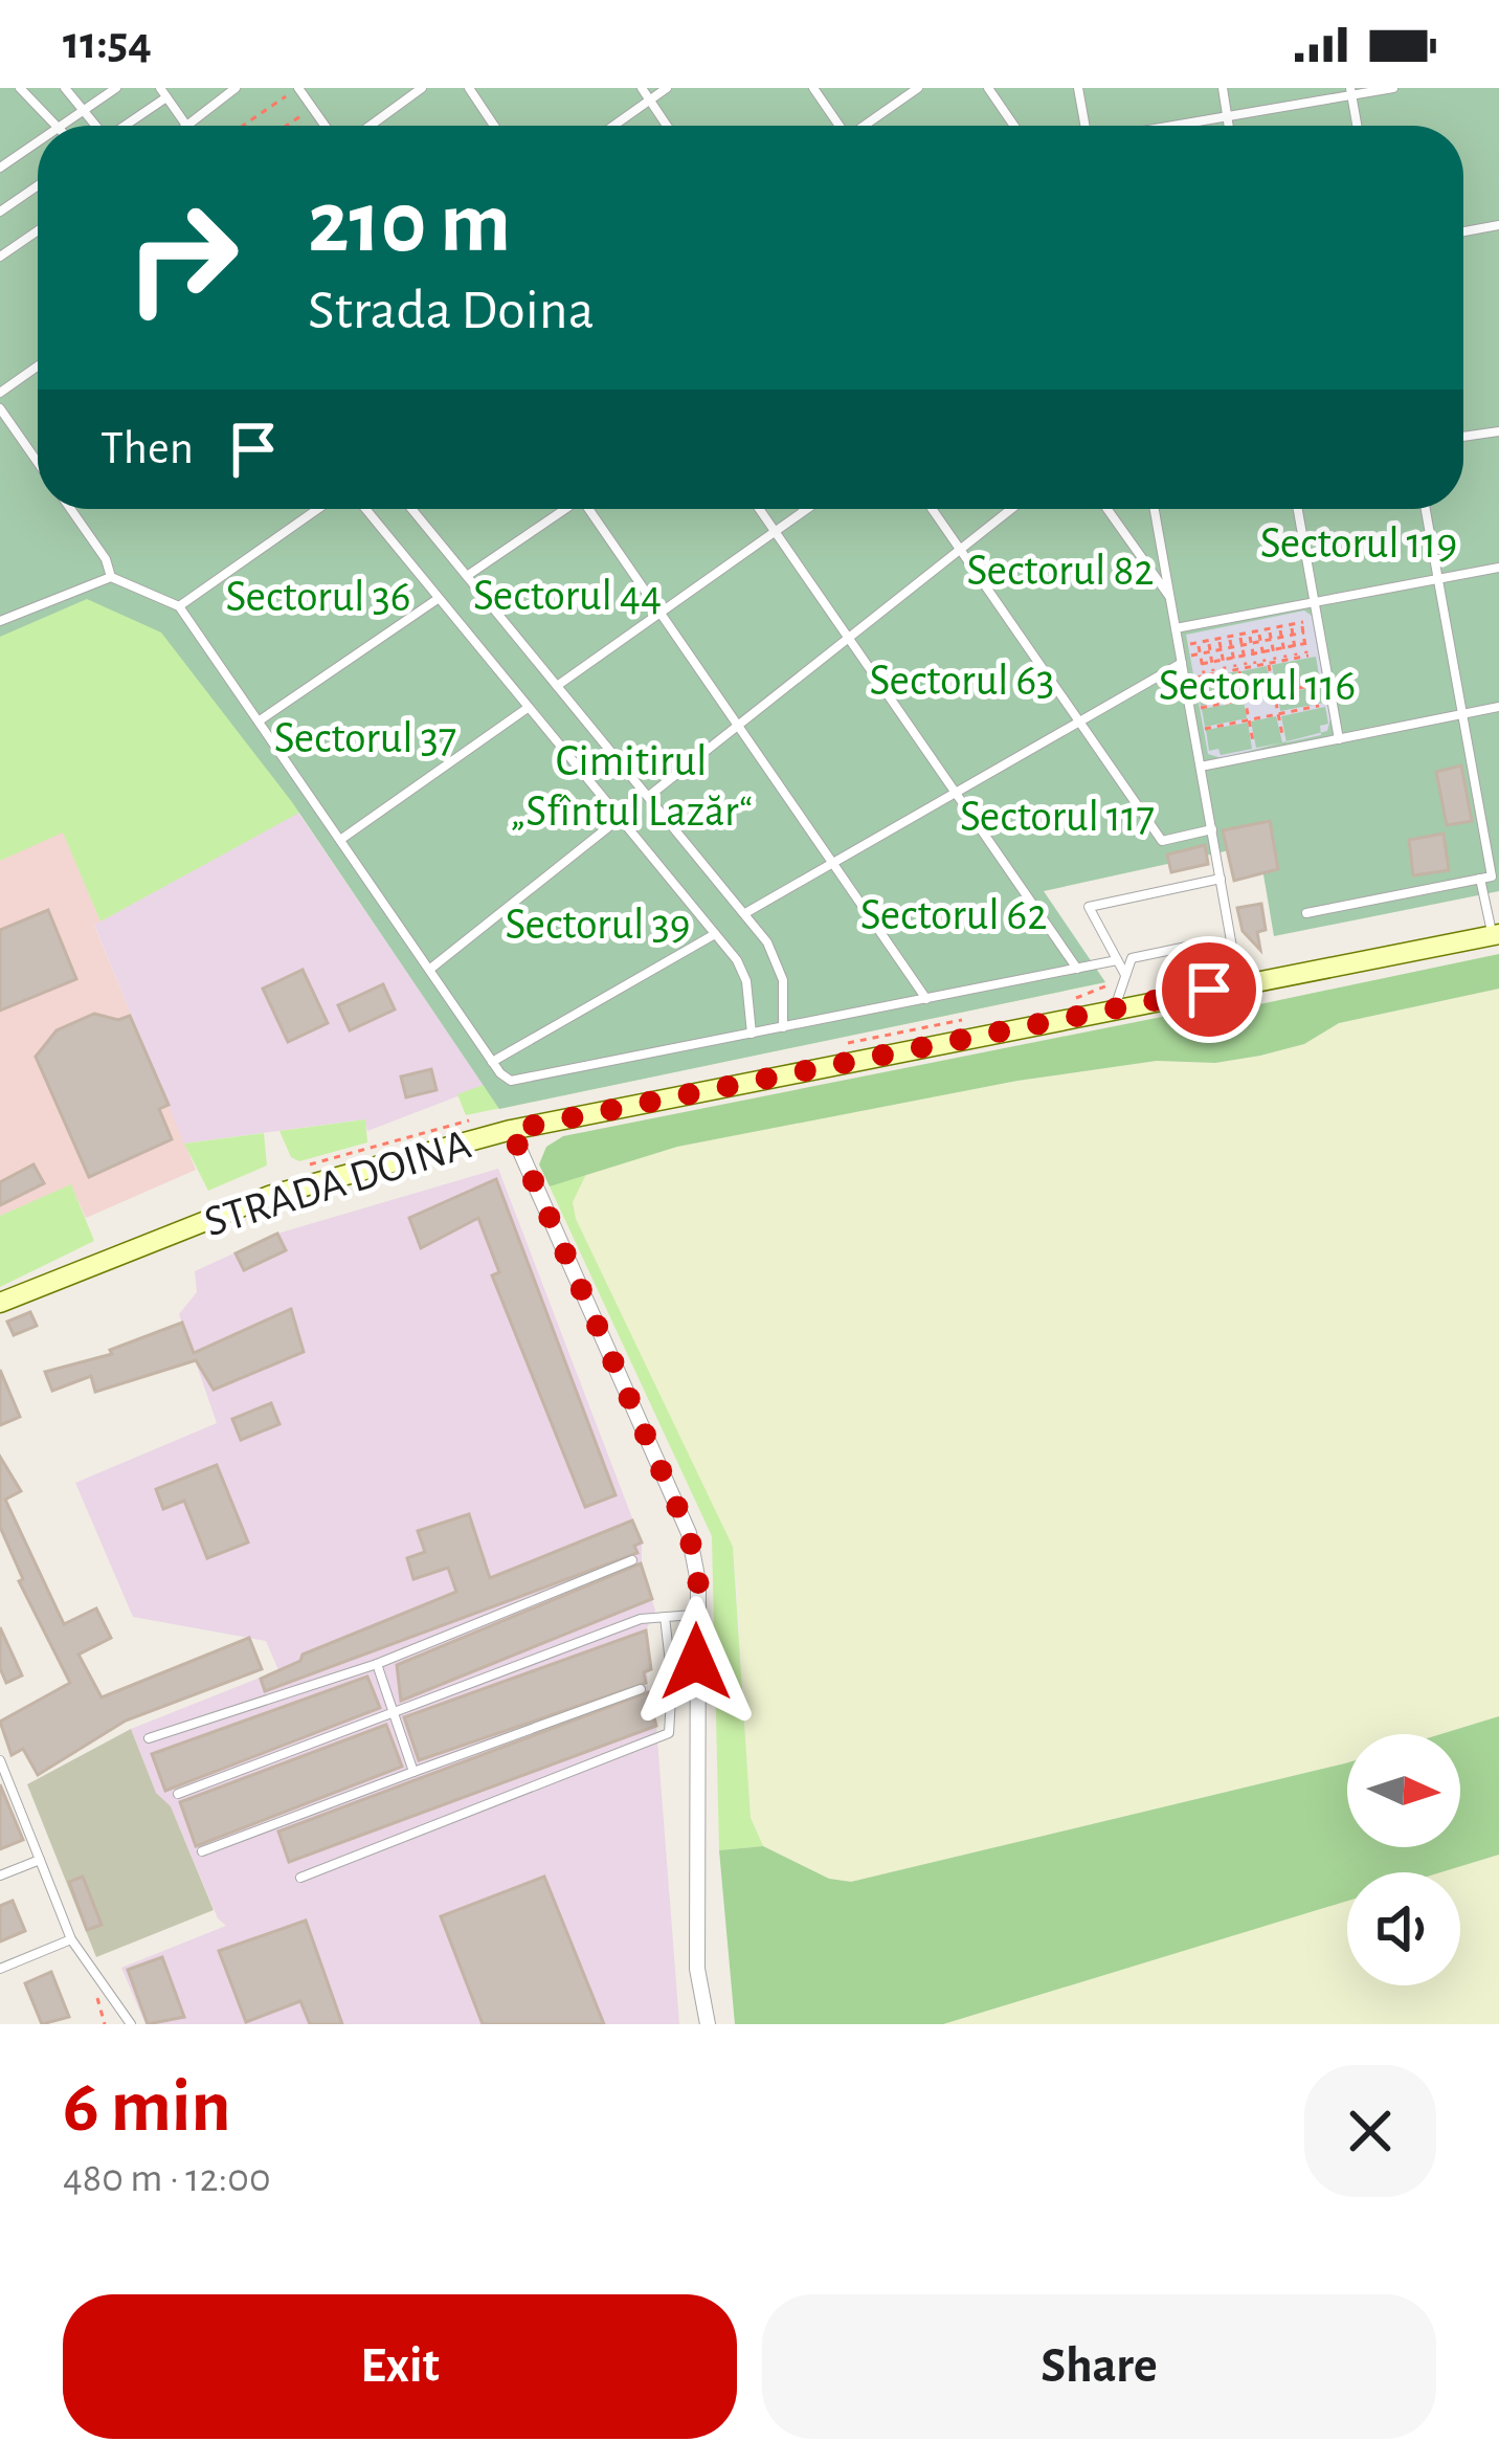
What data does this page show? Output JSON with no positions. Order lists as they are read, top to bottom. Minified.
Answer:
{"streets":{"main road":["STRADA DOINA"]},"parks":["Sectorul 119","Sectorul 82","Sectorul 44","Sectorul 36","Sectorul 63","Sectorul 116","Sectorul 37","Cimitirul „Sfîntul Lazăr“","Sectorul 117","Sectorul 62","Sectorul 39"],"north":"right","page":{"status":"11:54","turn":["210 m","Strada Doina"],"then":"Then","heading":["6 min","480 m · 12:00"],"buttons":["Exit","Share"]}}
